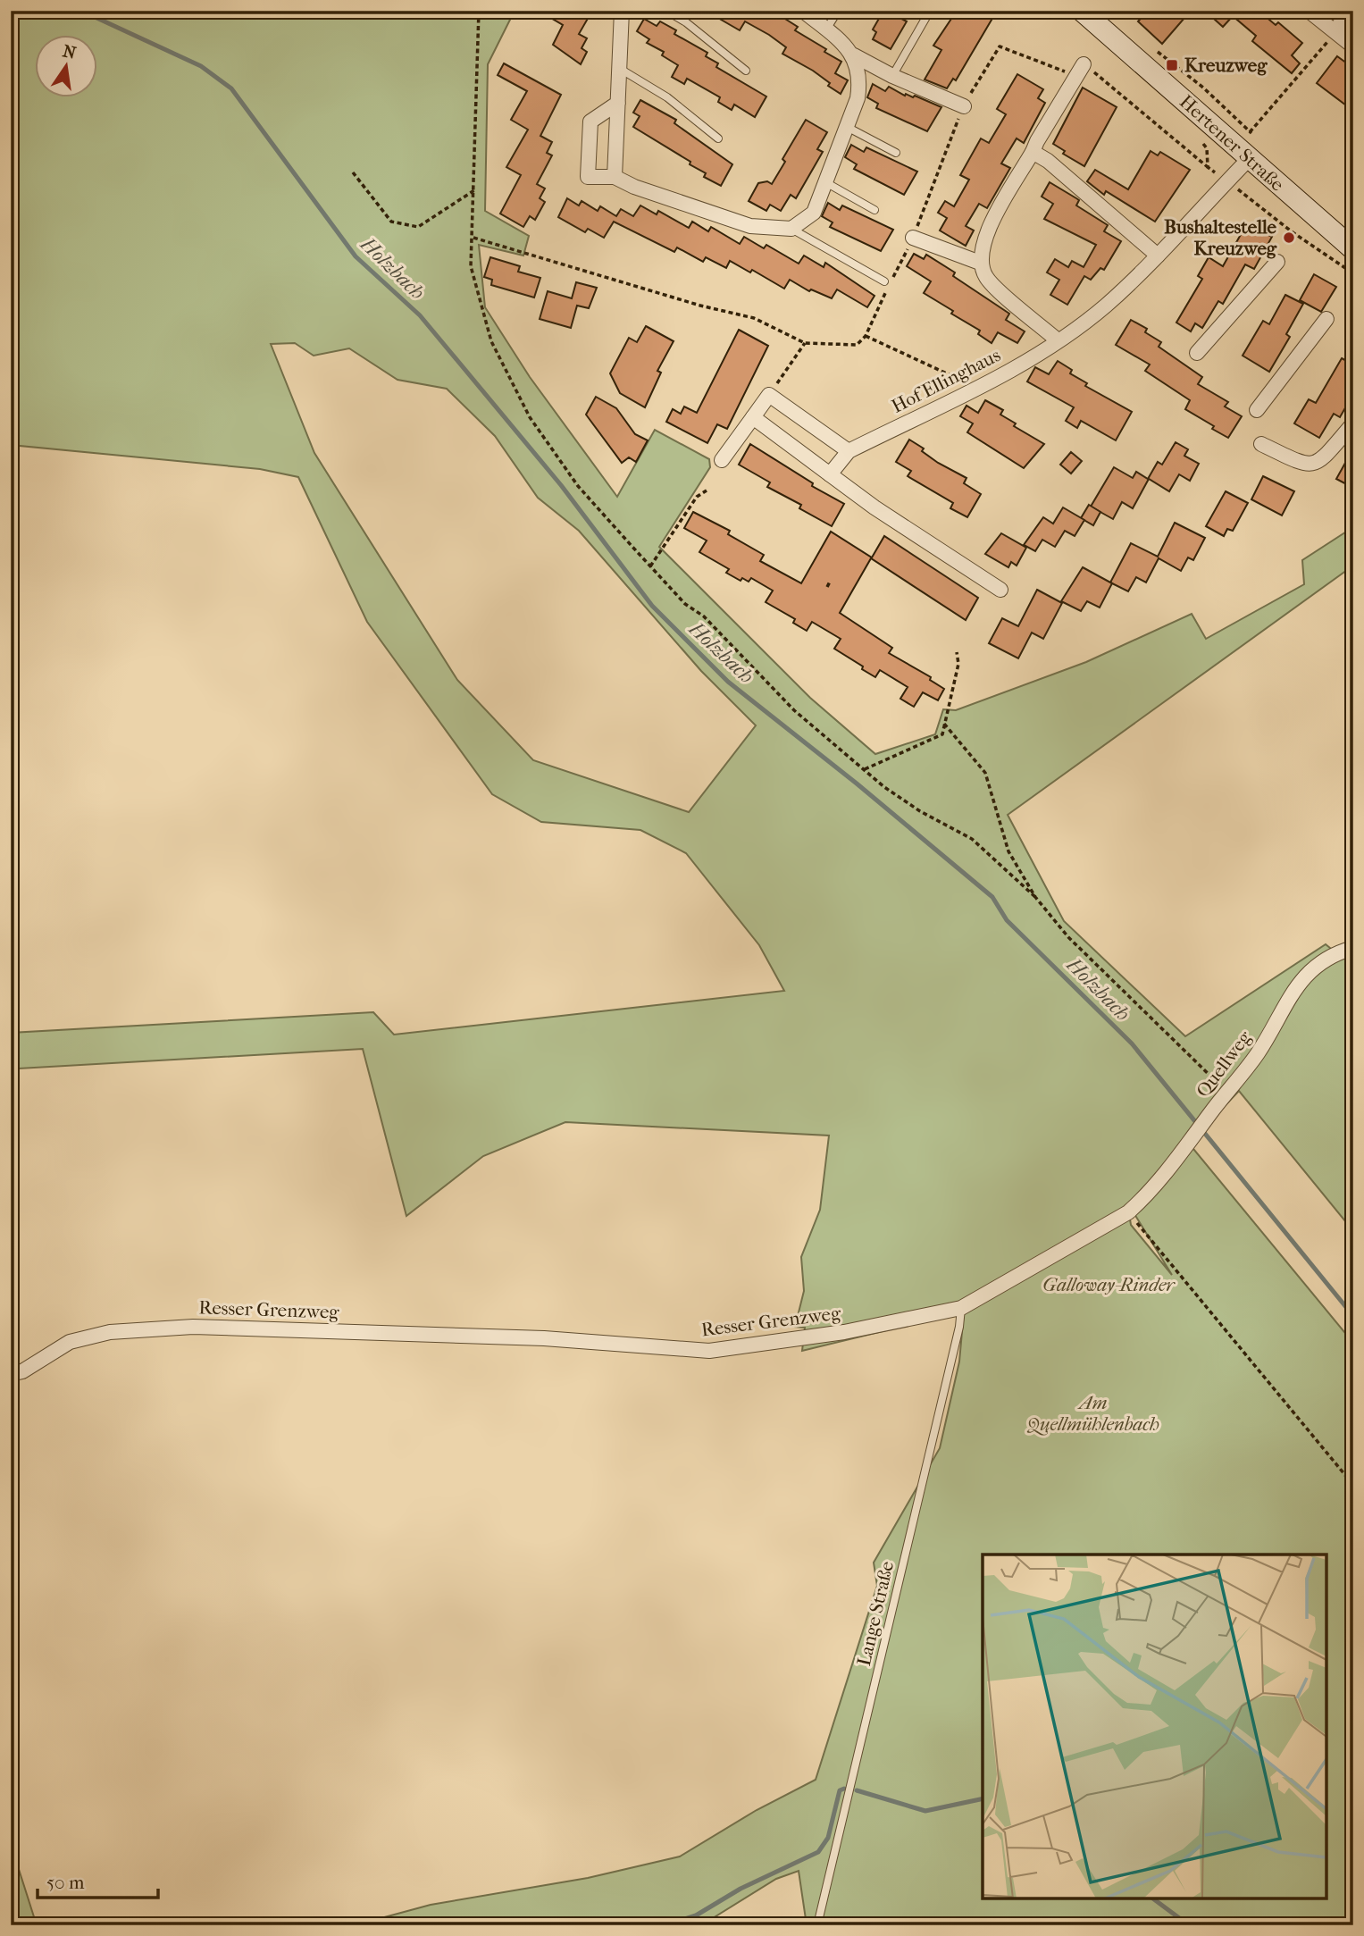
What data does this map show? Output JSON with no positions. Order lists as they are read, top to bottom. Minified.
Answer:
{"streets":{"main road":["Hertener Straße"],"street":["Hof Ellinghaus","Quellweg","Resser Grenzweg"],"lane":["Lange Straße"]},"crossings":[["Hertener Straße","Hof Ellinghaus"],["Quellweg","Resser Grenzweg"],["Resser Grenzweg","Lange Straße"]],"water":["Holzbach"],"parks":["Galloway-Rinder","Am Quellmühlenbach"],"places":{"transit":["Kreuzweg"],"other":["Bushaltestelle Kreuzweg"]},"scale_bar":"50 m","north":"top"}
